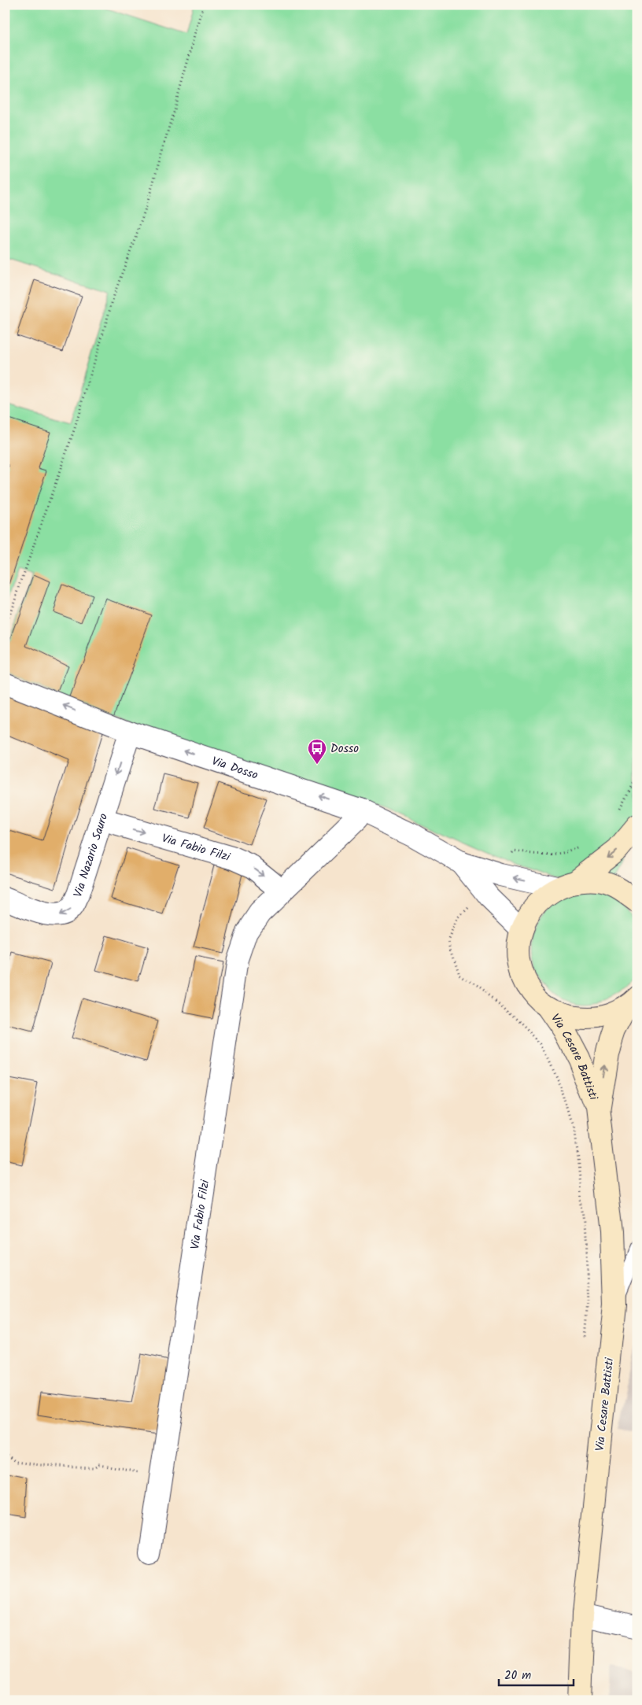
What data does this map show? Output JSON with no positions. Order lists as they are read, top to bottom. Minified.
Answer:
{"streets":{"street":["Via Dosso","Via Fabio Filzi","Via Nazario Sauro","Via Cesare Battisti"]},"crossings":[["Via Dosso","Via Fabio Filzi"],["Via Dosso","Via Nazario Sauro"],["Via Fabio Filzi","Via Nazario Sauro"]],"one_way":["Via Dosso","Via Nazario Sauro"],"places":{"bus stop":["Dosso"]},"scale_bar":"20 m"}
